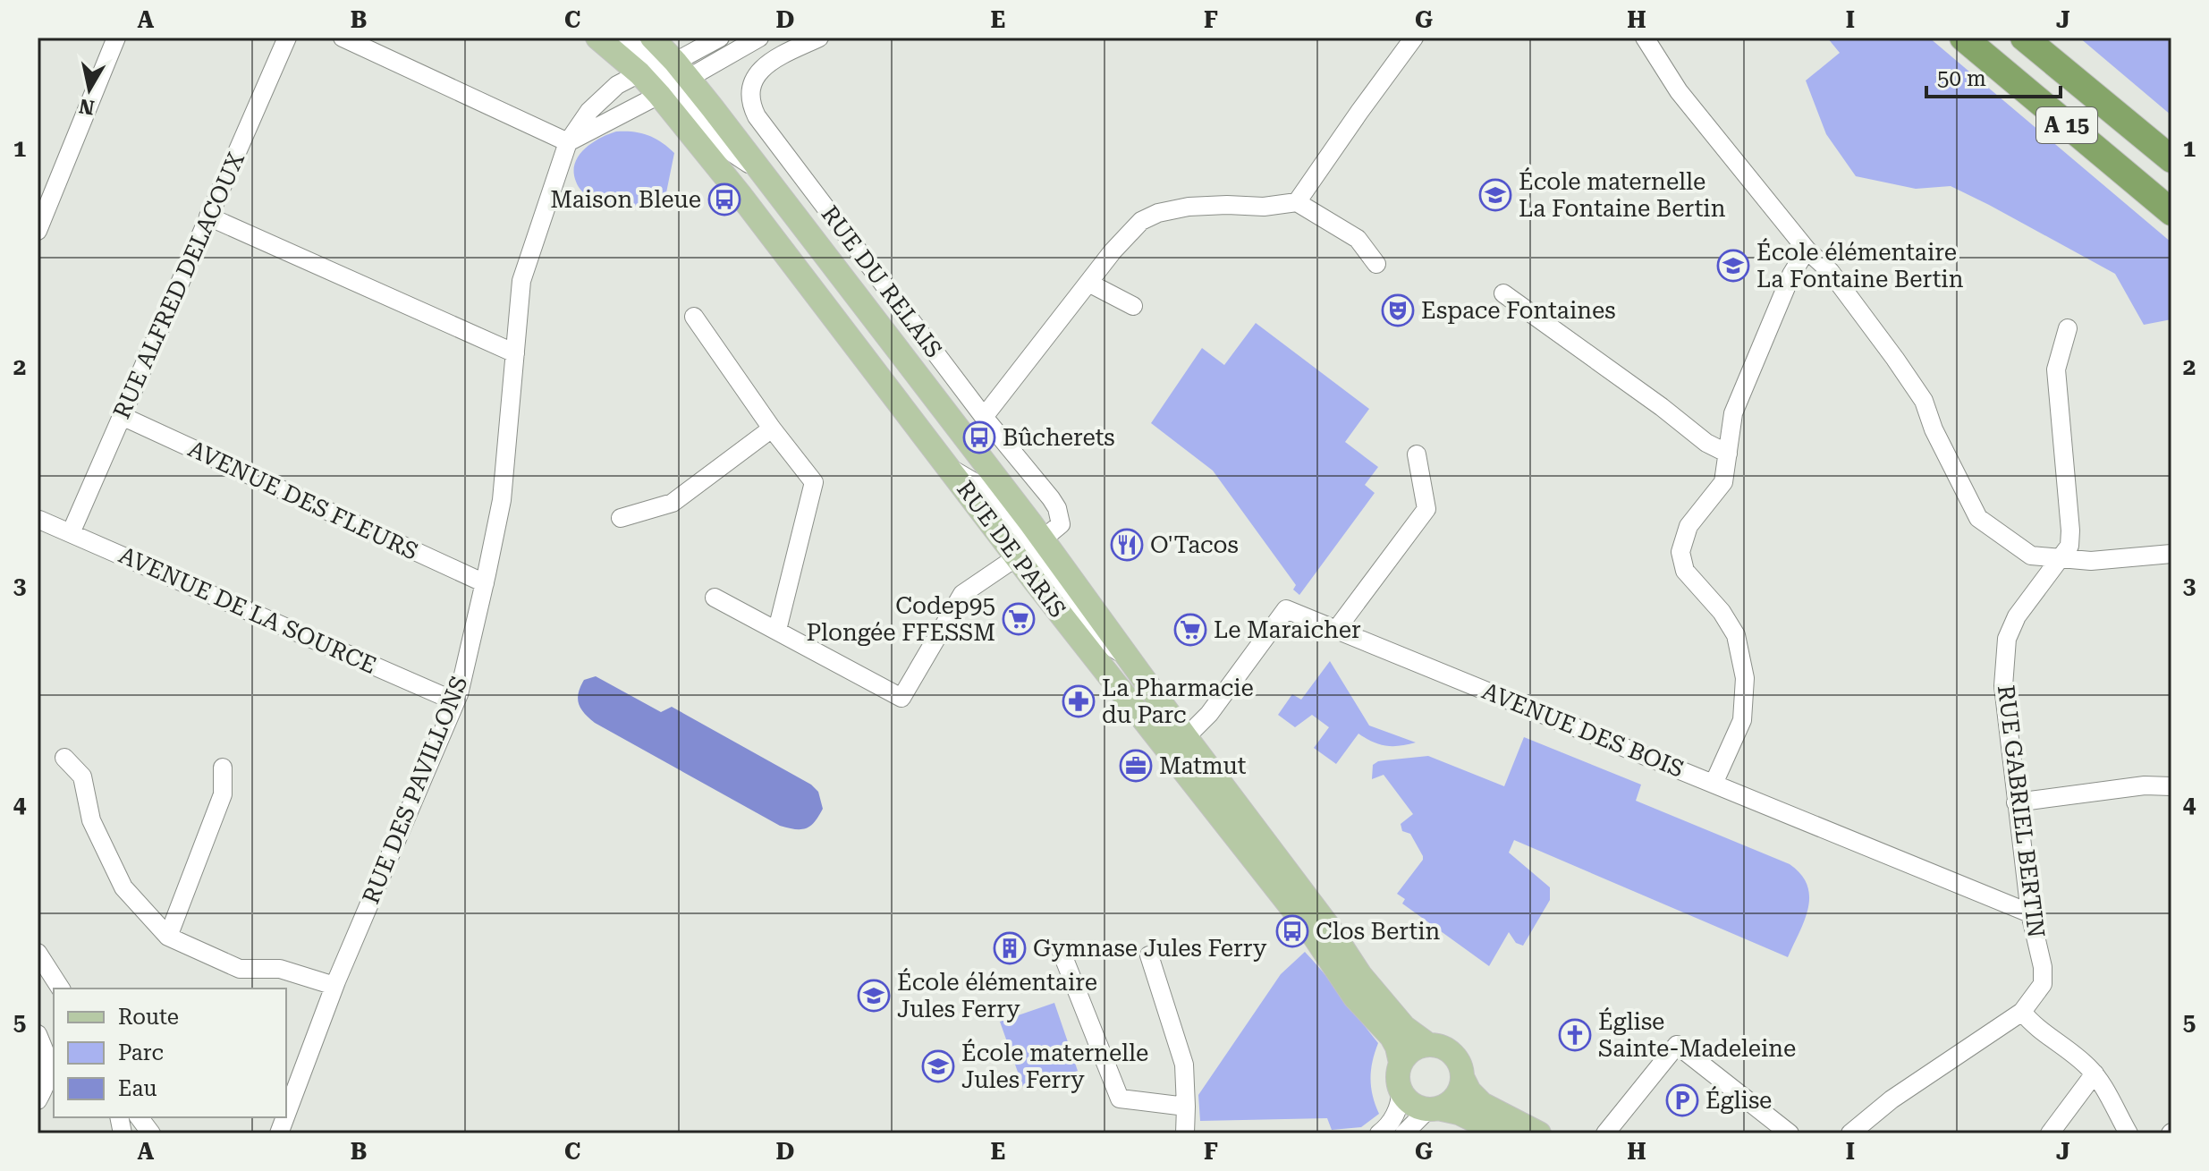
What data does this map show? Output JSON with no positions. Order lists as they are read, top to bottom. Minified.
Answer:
{"streets":{"highway":["A 15"],"main road":["RUE DE PARIS"],"street":["RUE DU RELAIS","RUE ALFRED DELACOUX","AVENUE DES FLEURS","AVENUE DE LA SOURCE","AVENUE DES BOIS","RUE DES PAVILLONS","RUE GABRIEL BERTIN"]},"crossings":[["RUE DU RELAIS","RUE DE PARIS"],["RUE ALFRED DELACOUX","AVENUE DES FLEURS"],["RUE ALFRED DELACOUX","AVENUE DE LA SOURCE"],["AVENUE DES FLEURS","RUE DES PAVILLONS"],["RUE DE PARIS","AVENUE DES BOIS"],["RUE DE PARIS","RUE DES PAVILLONS"],["AVENUE DE LA SOURCE","RUE DES PAVILLONS"],["AVENUE DES BOIS","RUE GABRIEL BERTIN"]],"places":{"school or university":["École maternelle La Fontaine Bertin","École élémentaire La Fontaine Bertin","École élémentaire Jules Ferry","École maternelle Jules Ferry"],"bus stop":["Maison Bleue","Bûcherets","Clos Bertin"],"theatre":["Espace Fontaines"],"restaurant":["O'Tacos"],"supermarket":["Codep95 Plongée FFESSM","Le Maraicher"],"pharmacy":["La Pharmacie du Parc"],"office":["Matmut"],"building":["Gymnase Jules Ferry"],"church":["Église Sainte-Madeleine"],"parking":["Église"]},"legend":["Route","Parc","Eau"],"scale_bar":"50 m","north":"bottom","grid":{"columns":["A","B","C","D","E","F","G","H","I","J"],"rows":["1","2","3","4","5"]}}
